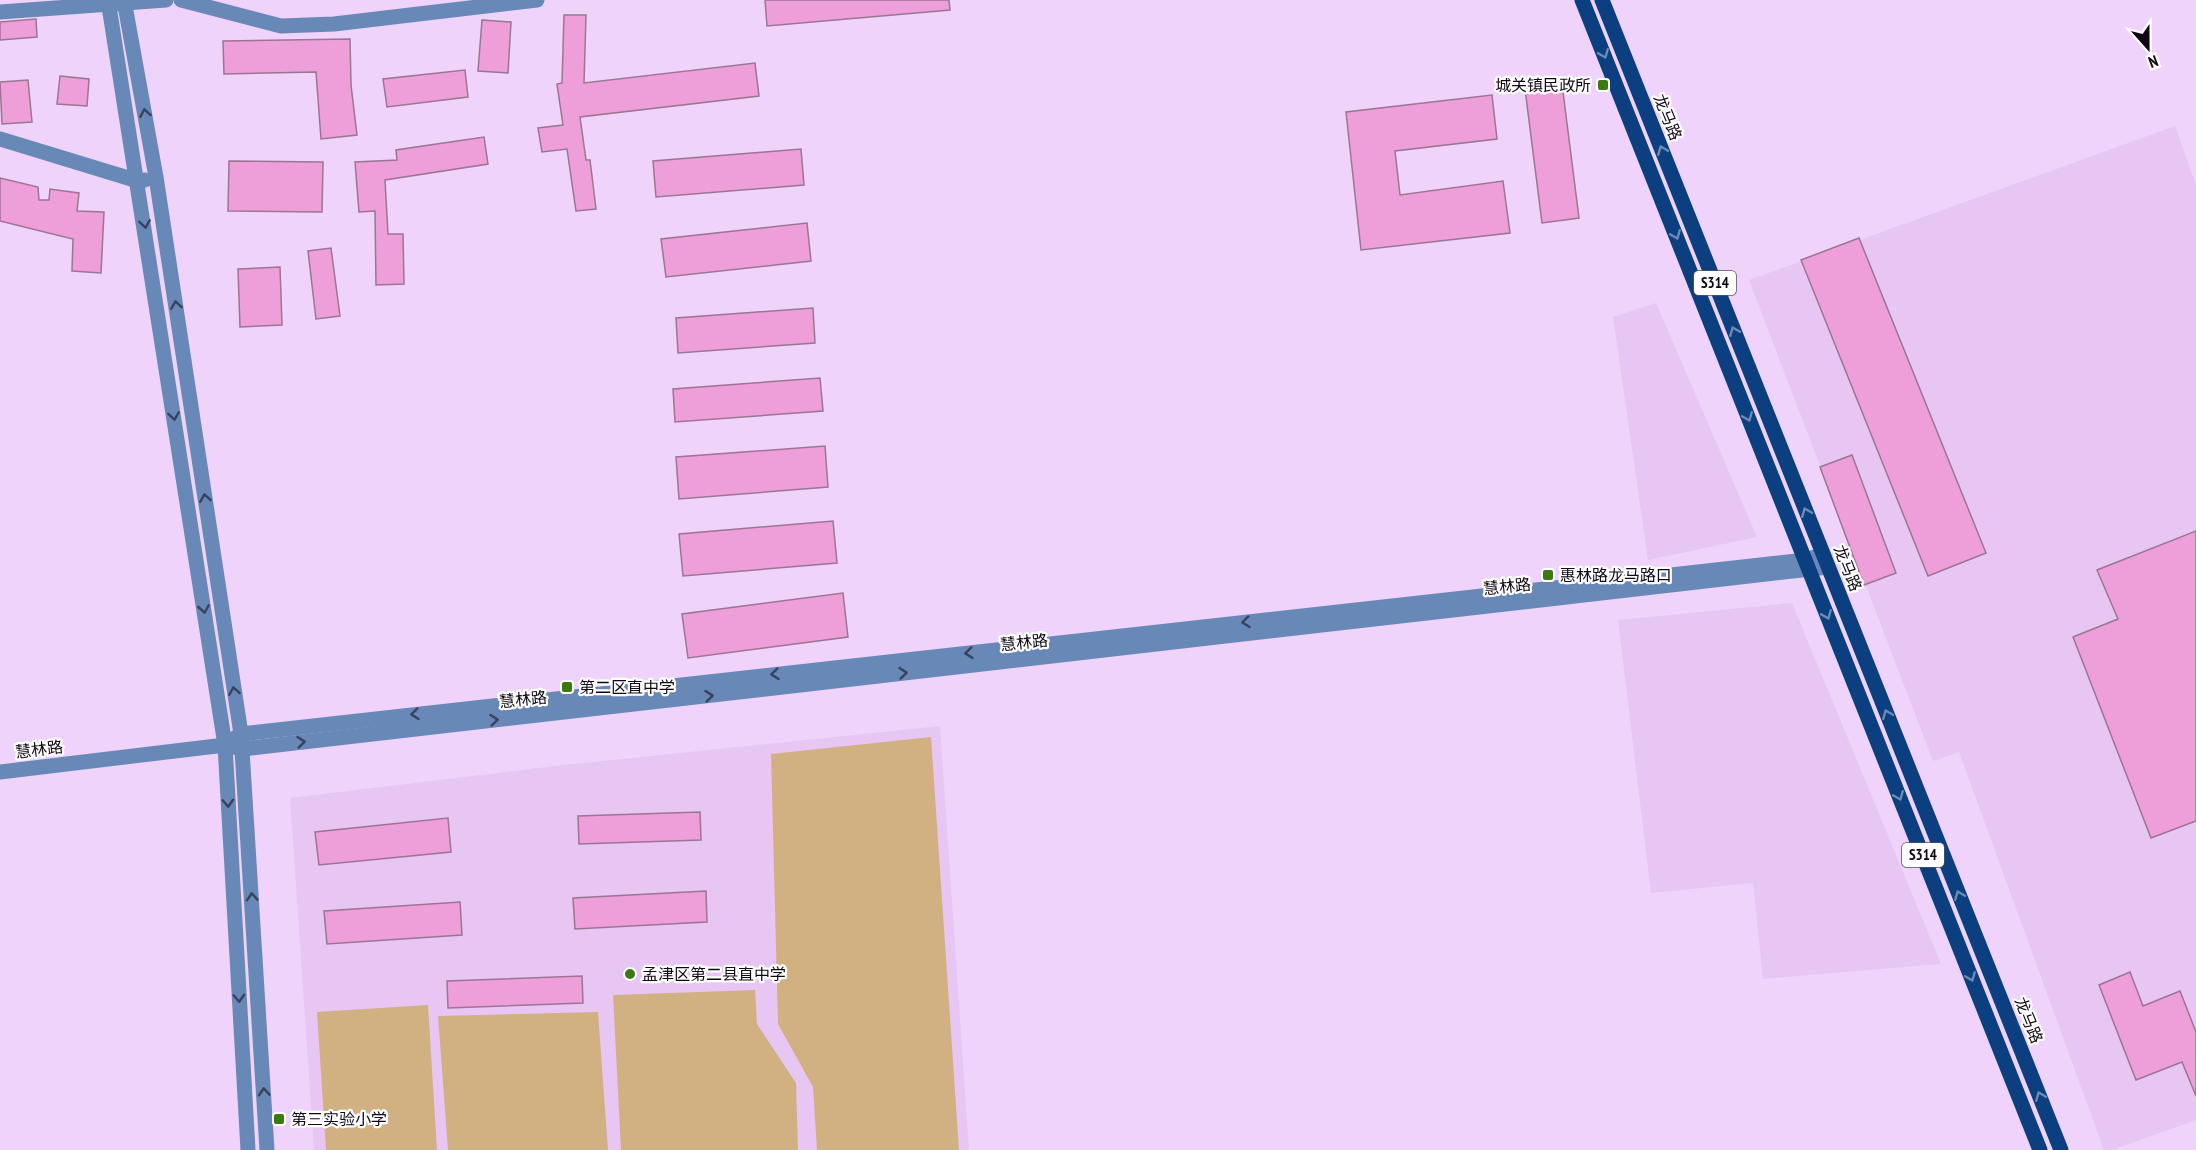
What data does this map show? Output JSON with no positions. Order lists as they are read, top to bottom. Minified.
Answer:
{"streets":{"main road":["龙马路","S314"],"street":["慧林路"]},"crossings":[["龙马路","慧林路"],["S314","慧林路"]],"places":{"transit":["城关镇民政所","惠林路龙马路口","第二区直中学","第三实验小学"],"other":["孟津区第二县直中学"]},"north":"bottom"}
